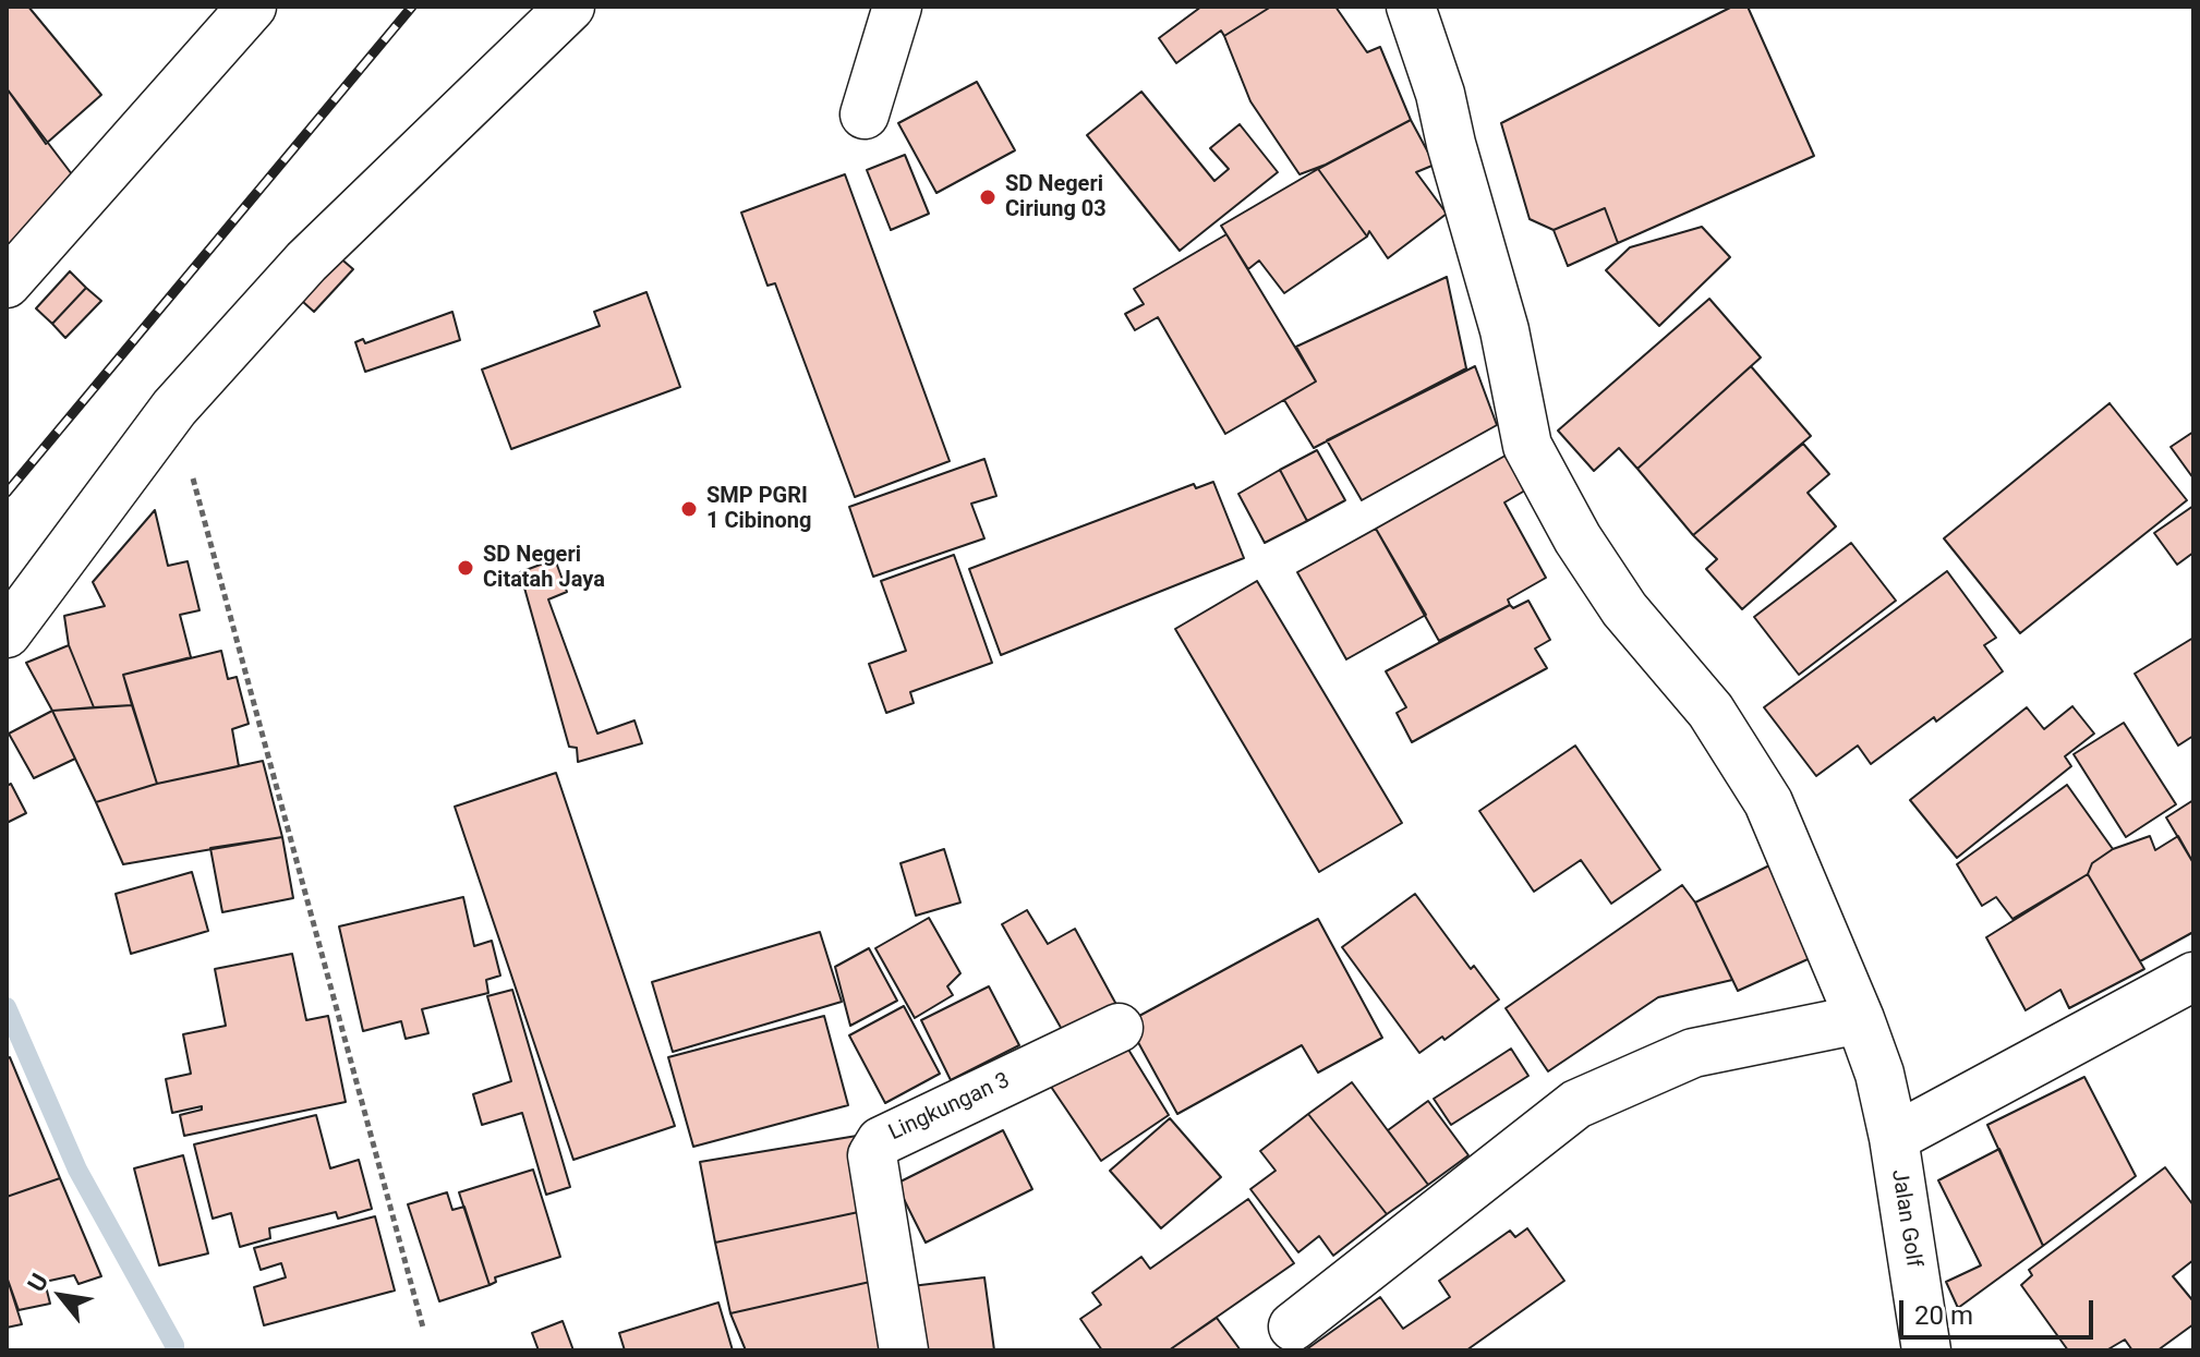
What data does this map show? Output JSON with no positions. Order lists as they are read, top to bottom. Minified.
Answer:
{"streets":{"street":["Lingkungan 3","Jalan Golf"]},"places":["SD Negeri Ciriung 03","SMP PGRI 1 Cibinong","SD Negeri Citatah Jaya"],"scale_bar":"20 m","north":"top left"}
